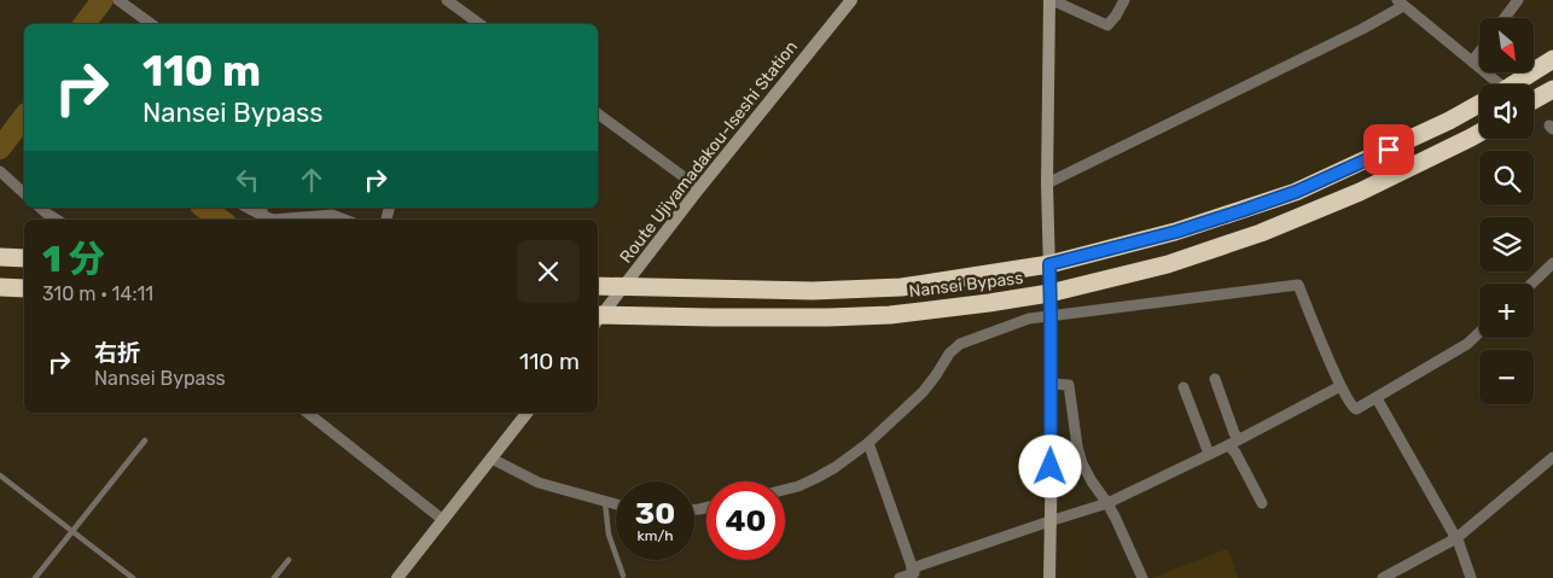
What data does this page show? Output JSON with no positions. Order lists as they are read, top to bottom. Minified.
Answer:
{"streets":{"highway":["Nansei Bypass"],"main road":["Route Ujiyamadakou-Iseshi Station"]},"crossings":[["Route Ujiyamadakou-Iseshi Station","Nansei Bypass"]],"north":"bottom right","page":{"map_buttons":["+","−"],"turn":["110 m","Nansei Bypass"],"heading":["1 分","310 m · 14:11"],"list":[{"name":"右折","note":"Nansei Bypass","value":"110 m"}],"speed":"30 km/h","limit":"40"}}
